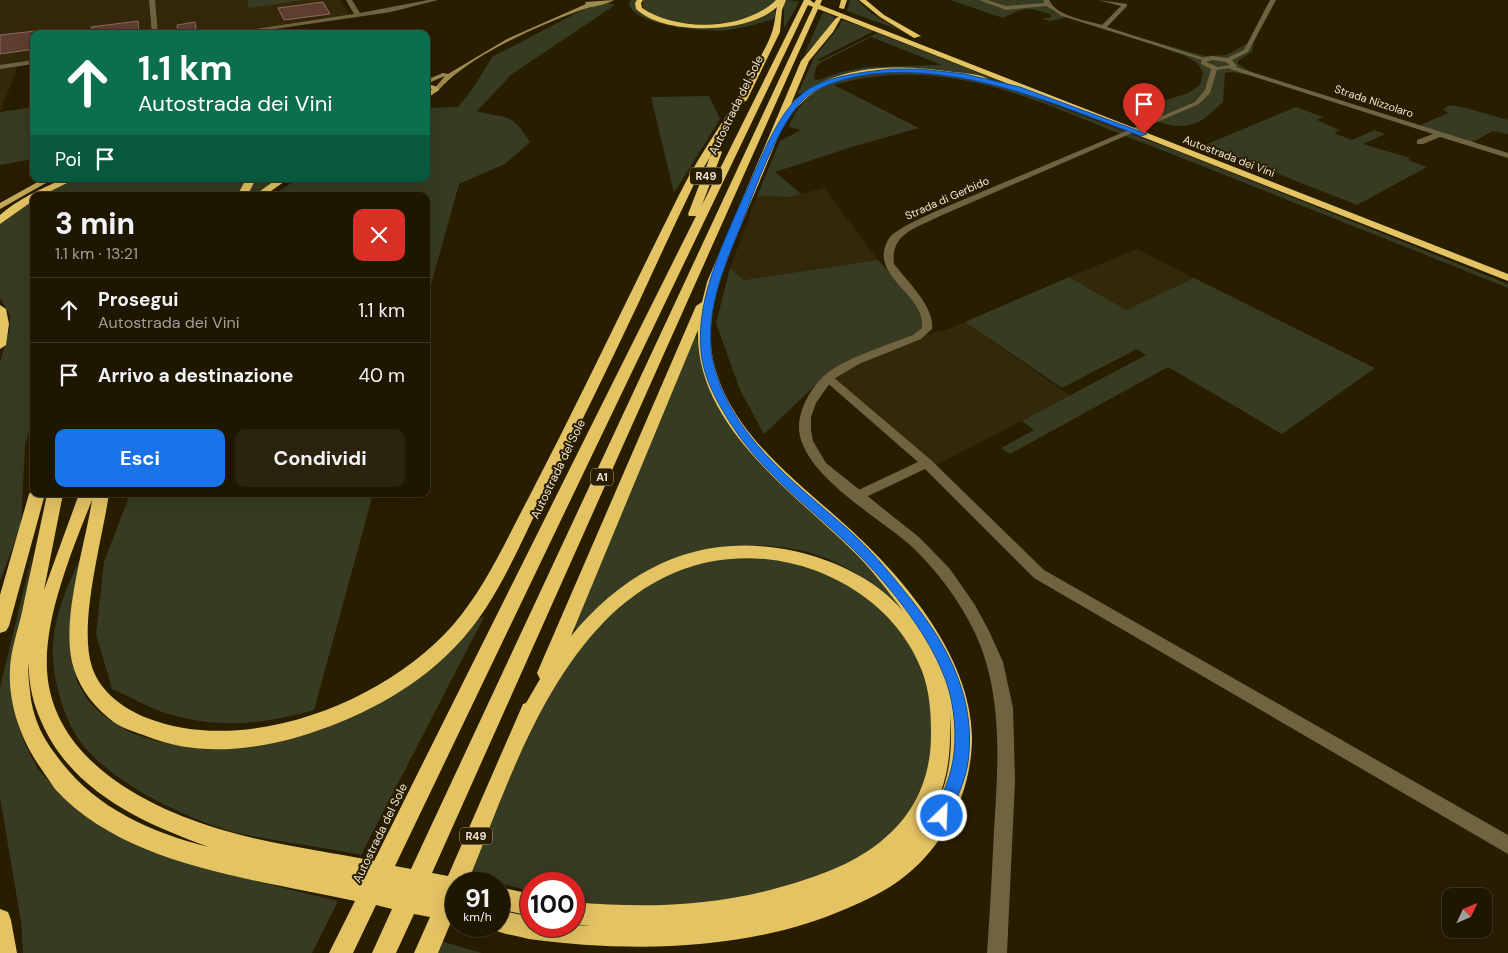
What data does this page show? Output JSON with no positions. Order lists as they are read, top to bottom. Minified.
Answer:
{"streets":{"highway":["Autostrada del Sole","Autostrada dei Vini","R49","A1"],"street":["Strada Nizzolaro","Strada di Gerbido"]},"crossings":[["Strada Nizzolaro","Strada di Gerbido"],["Autostrada del Sole","R49"],["Autostrada dei Vini","A1"]],"north":"top right","page":{"turn":["1.1 km","Autostrada dei Vini"],"then":"Poi","heading":["3 min","1.1 km · 13:21"],"list":[{"name":"Prosegui","note":"Autostrada dei Vini","value":"1.1 km"},{"name":"Arrivo a destinazione","value":"40 m"}],"buttons":["Esci","Condividi"],"speed":"91 km/h","limit":"100"}}
